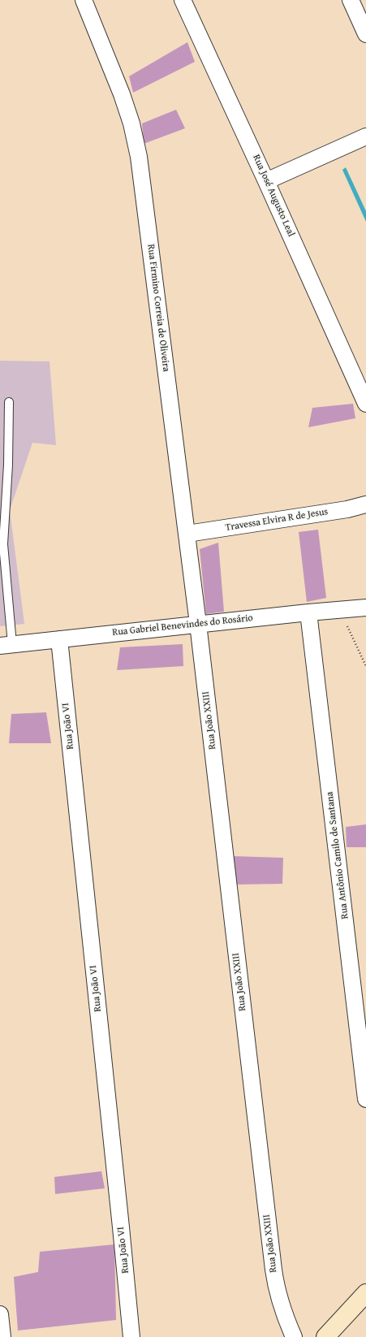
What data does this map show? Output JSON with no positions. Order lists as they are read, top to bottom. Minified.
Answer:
{"streets":{"street":["Rua José Augusto Leal","Rua Firmino Correia de Oliveira","Travessa Elvira R de Jesus","Rua Gabriel Benevindes do Rosário","Rua João XXIII","Rua João VI","Rua Antônio Camilo de Santana"]},"crossings":[["Rua Firmino Correia de Oliveira","Travessa Elvira R de Jesus"],["Rua Firmino Correia de Oliveira","Rua Gabriel Benevindes do Rosário"],["Rua Firmino Correia de Oliveira","Rua João XXIII"],["Rua Gabriel Benevindes do Rosário","Rua João XXIII"],["Rua Gabriel Benevindes do Rosário","Rua João VI"],["Rua Gabriel Benevindes do Rosário","Rua Antônio Camilo de Santana"]]}
